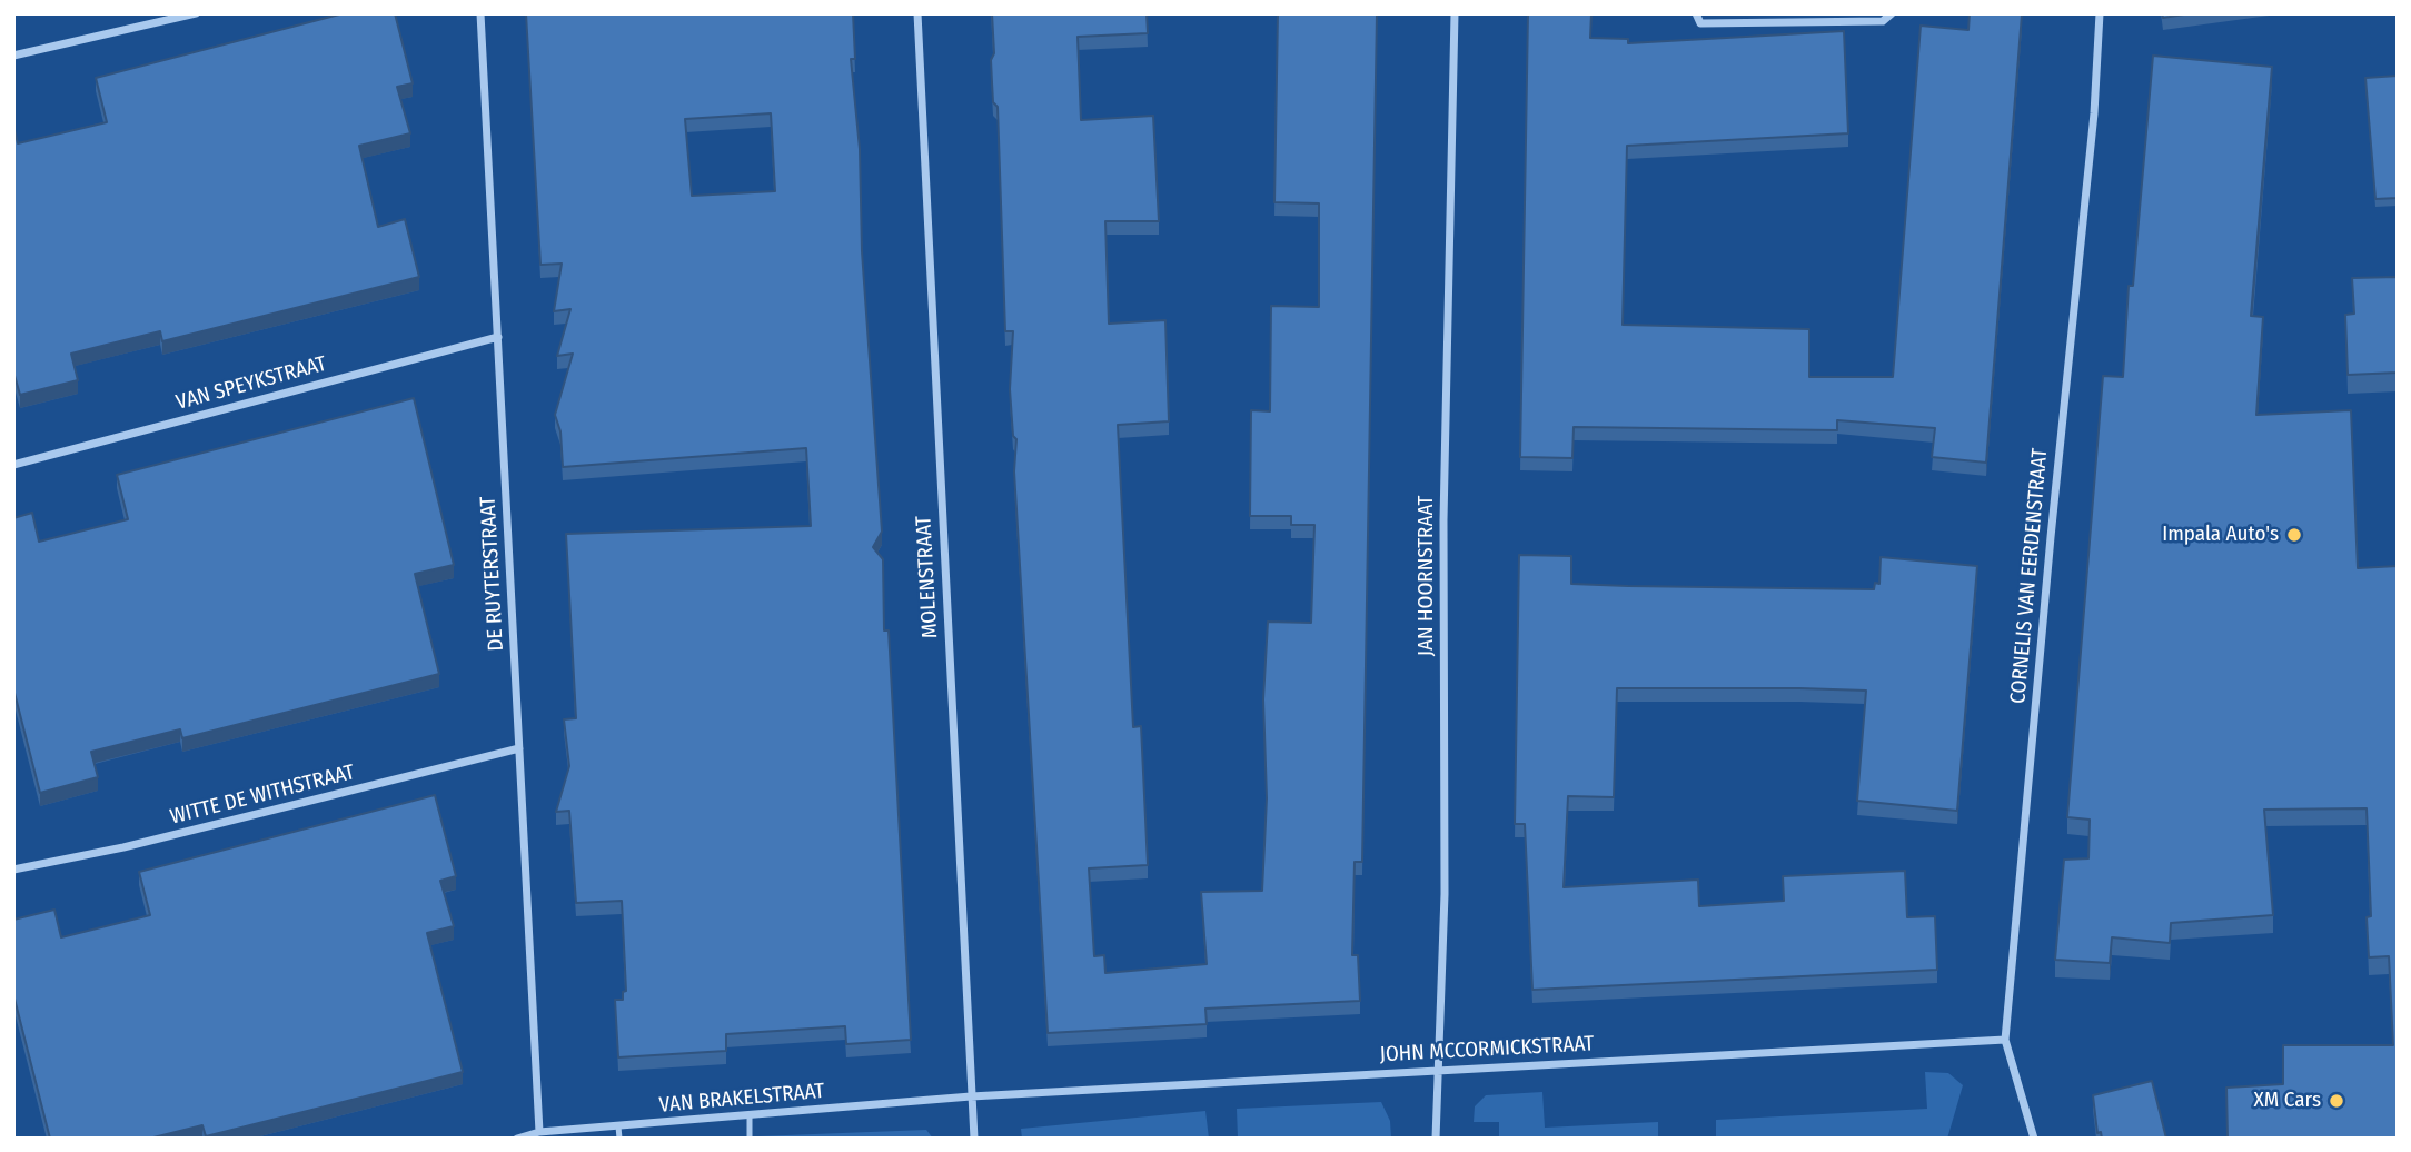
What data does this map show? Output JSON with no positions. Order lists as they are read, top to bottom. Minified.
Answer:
{"streets":{"street":["VAN SPEYKSTRAAT","DE RUYTERSTRAAT","JAN HOORNSTRAAT","CORNELIS VAN EERDENSTRAAT","MOLENSTRAAT","WITTE DE WITHSTRAAT","JOHN MCCORMICKSTRAAT","VAN BRAKELSTRAAT"]},"crossings":[["VAN SPEYKSTRAAT","DE RUYTERSTRAAT"],["DE RUYTERSTRAAT","WITTE DE WITHSTRAAT"],["DE RUYTERSTRAAT","VAN BRAKELSTRAAT"],["JAN HOORNSTRAAT","JOHN MCCORMICKSTRAAT"],["CORNELIS VAN EERDENSTRAAT","JOHN MCCORMICKSTRAAT"],["MOLENSTRAAT","JOHN MCCORMICKSTRAAT"],["MOLENSTRAAT","VAN BRAKELSTRAAT"],["JOHN MCCORMICKSTRAAT","VAN BRAKELSTRAAT"]],"places":["Impala Auto's","XM Cars"]}
